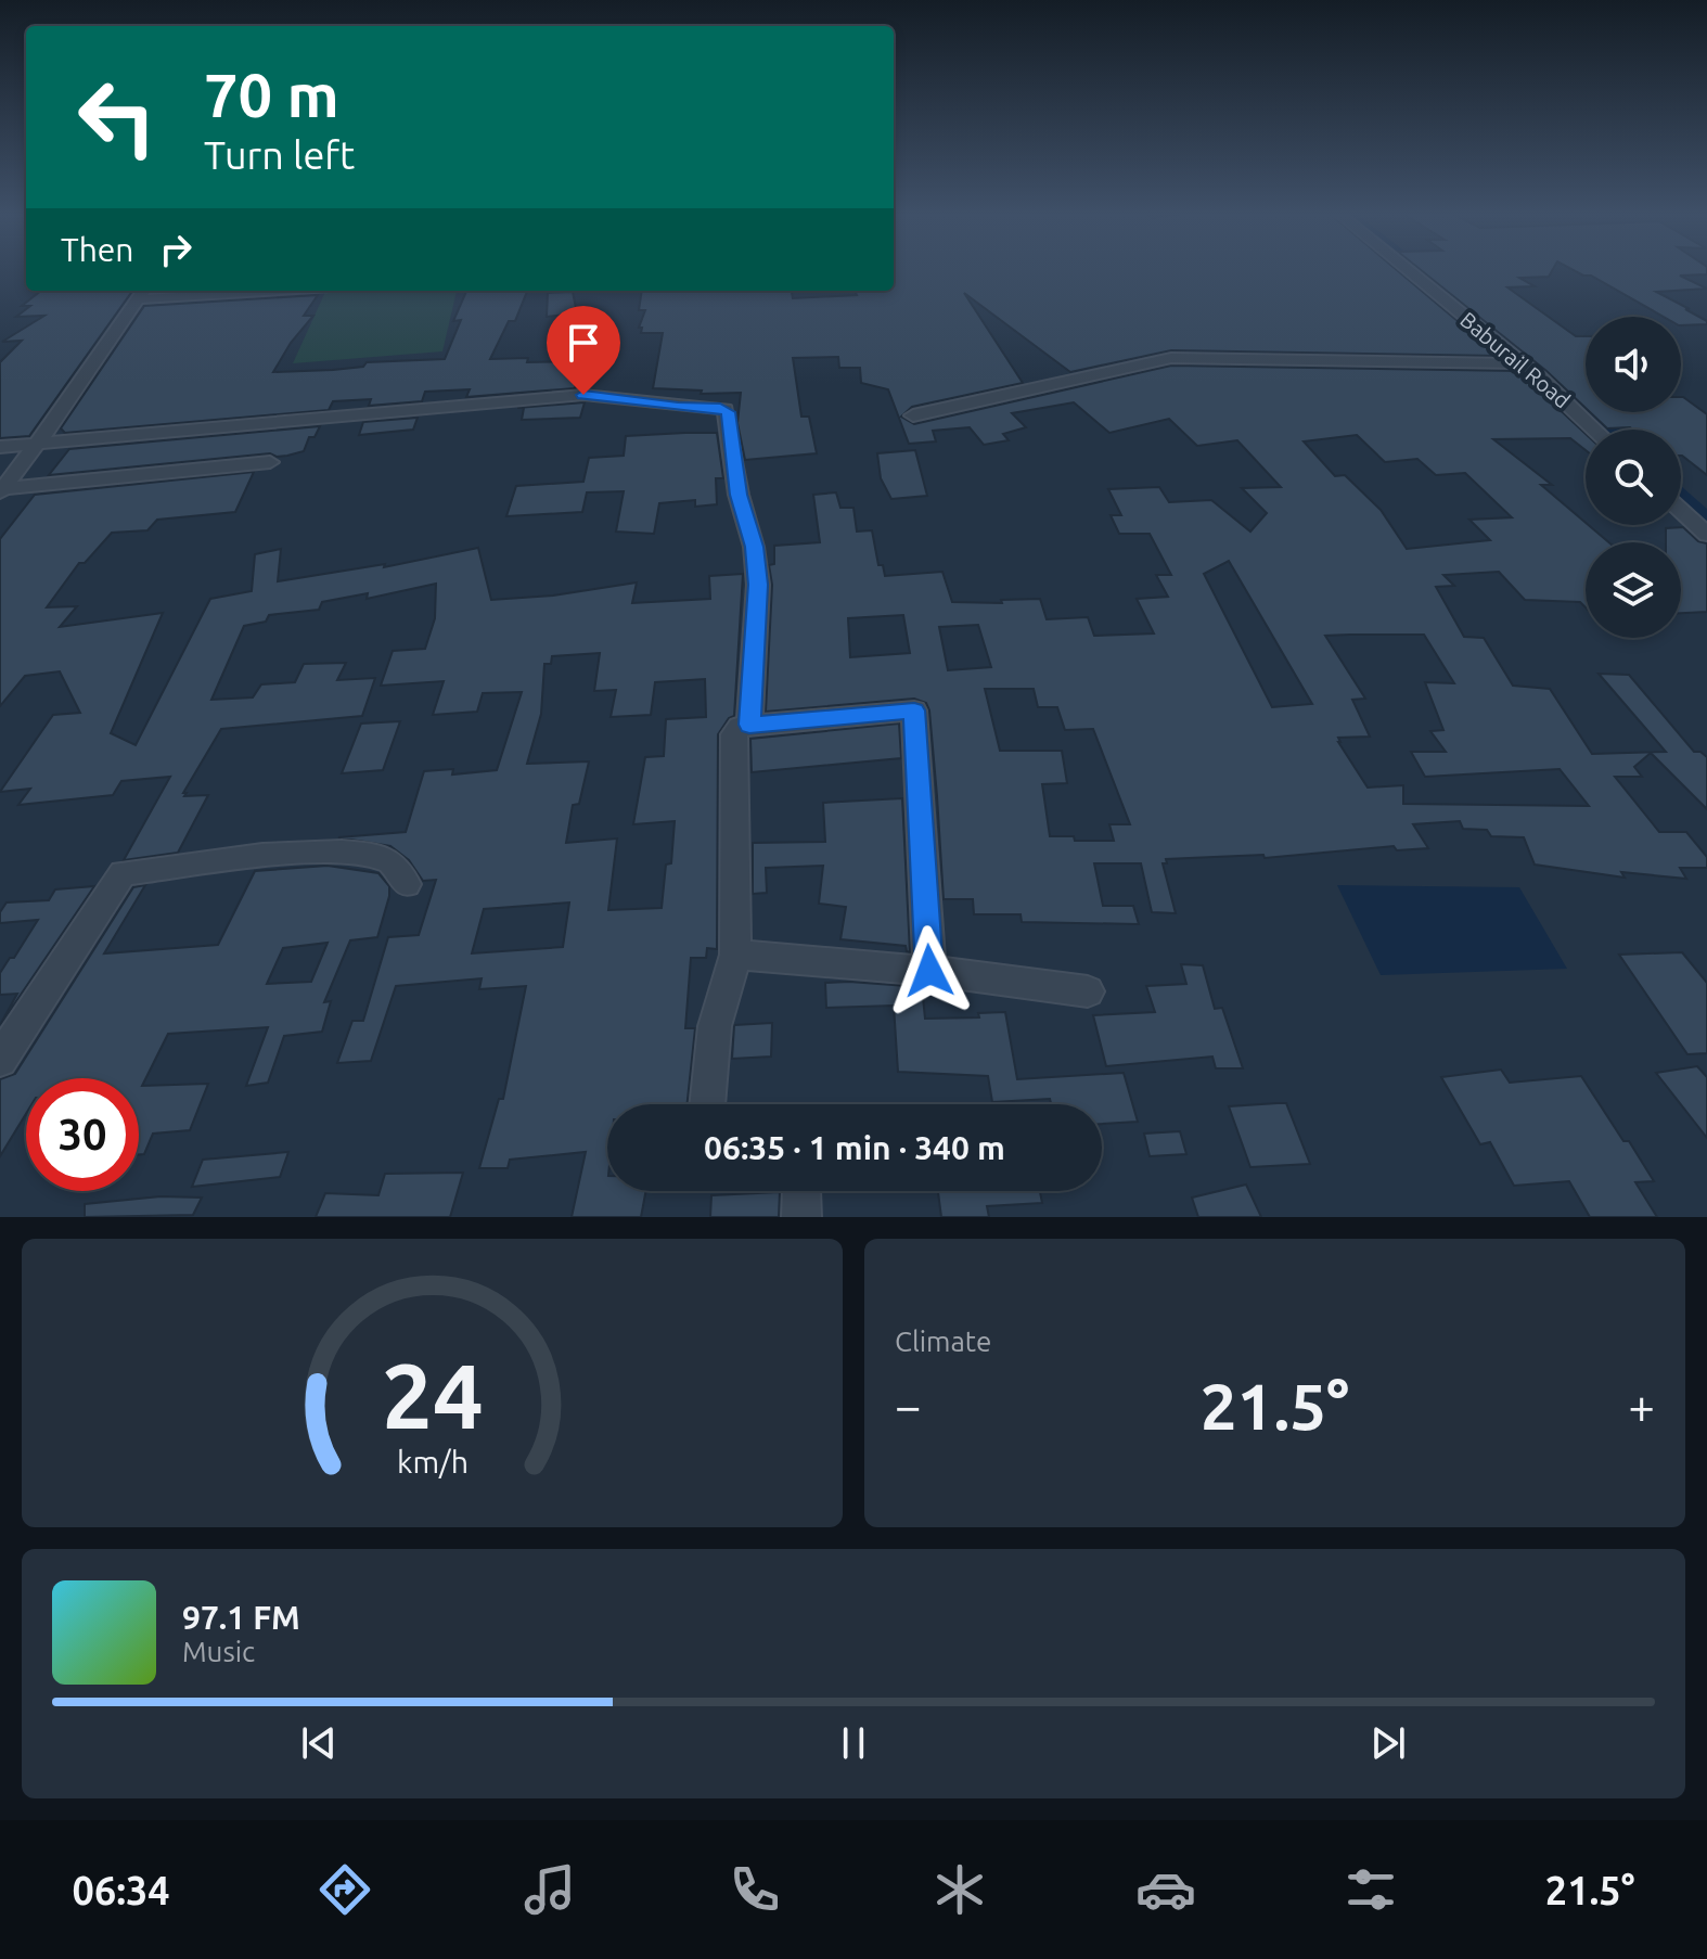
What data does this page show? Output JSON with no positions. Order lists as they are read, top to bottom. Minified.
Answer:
{"streets":{"street":["Baburail Road"]},"page":{"turn":["70 m","Turn left"],"then":"Then","limit":"30","trip":"06:35 · 1 min · 340 m","tile":"Climate","heat":["−","21.5°","+"],"song":["97.1 FM","Music"],"tabs":["06:34","21.5°"],"gauge":["24","km/h"]}}
